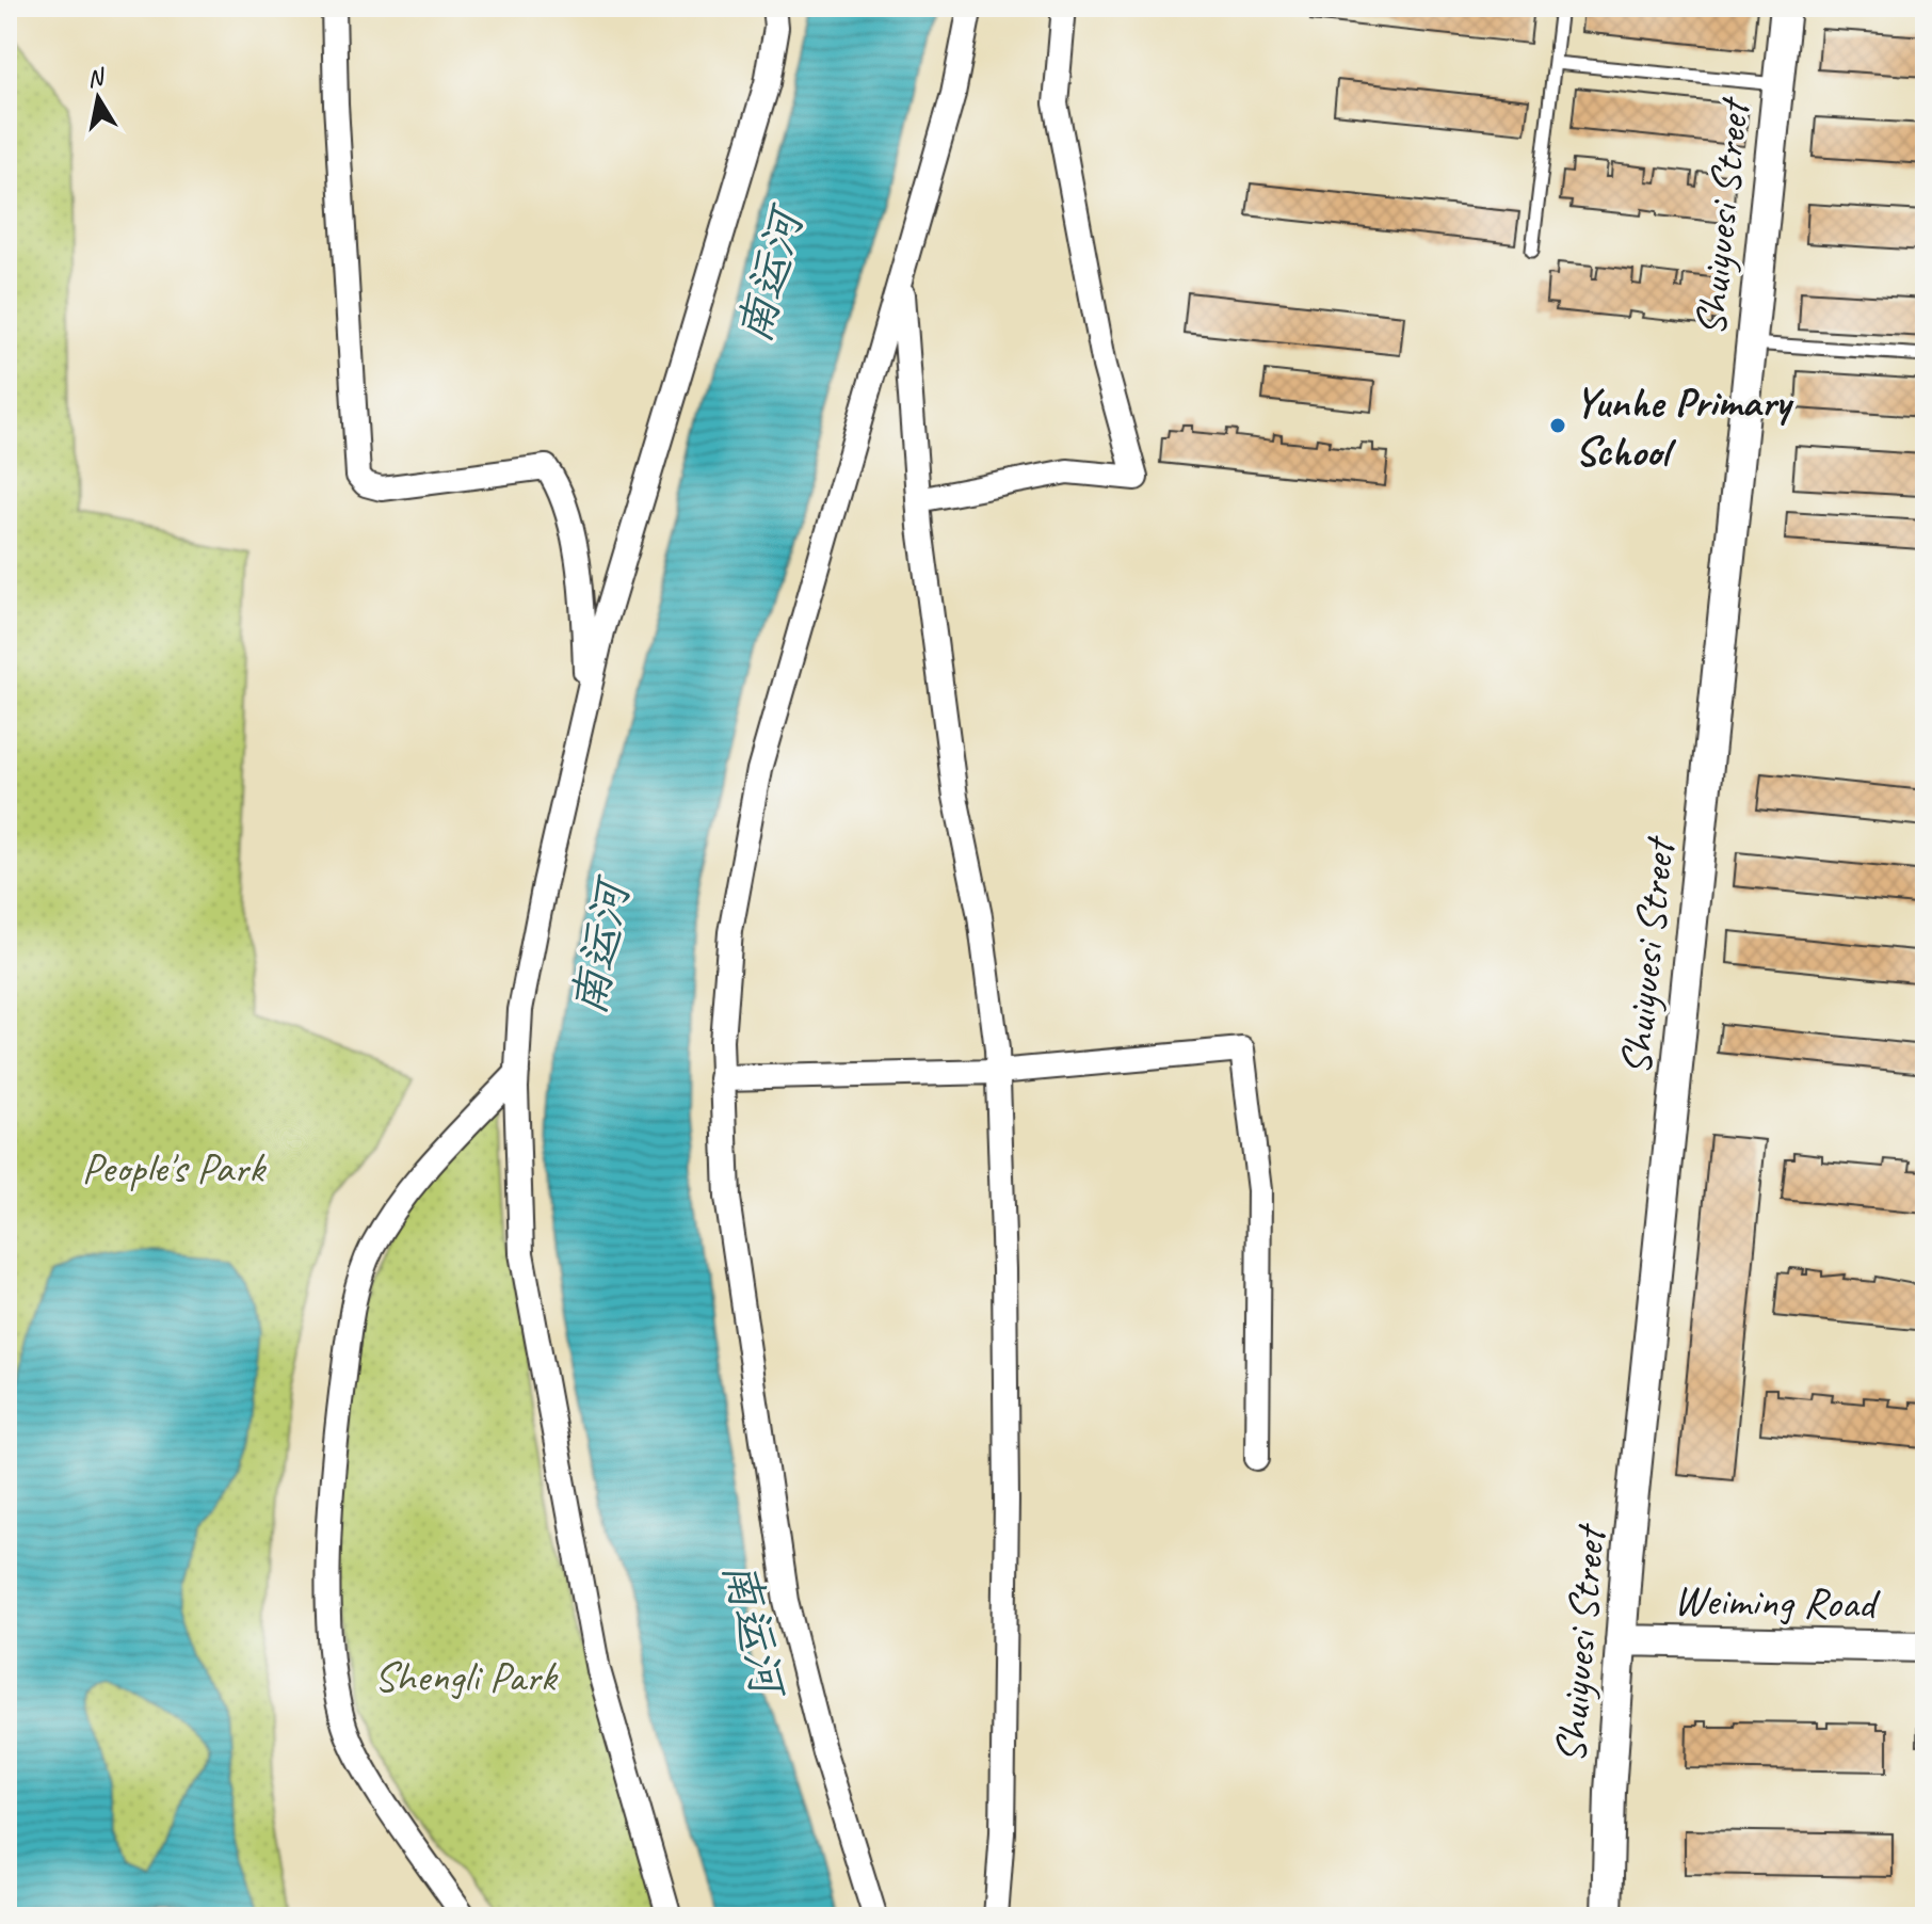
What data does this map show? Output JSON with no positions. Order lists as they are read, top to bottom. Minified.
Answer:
{"streets":{"street":["Shuiyuesi Street","Weiming Road"]},"crossings":[["Shuiyuesi Street","Weiming Road"]],"water":["南运河"],"parks":["People's Park","Shengli Park"],"places":["Yunhe Primary School"],"north":"top"}
